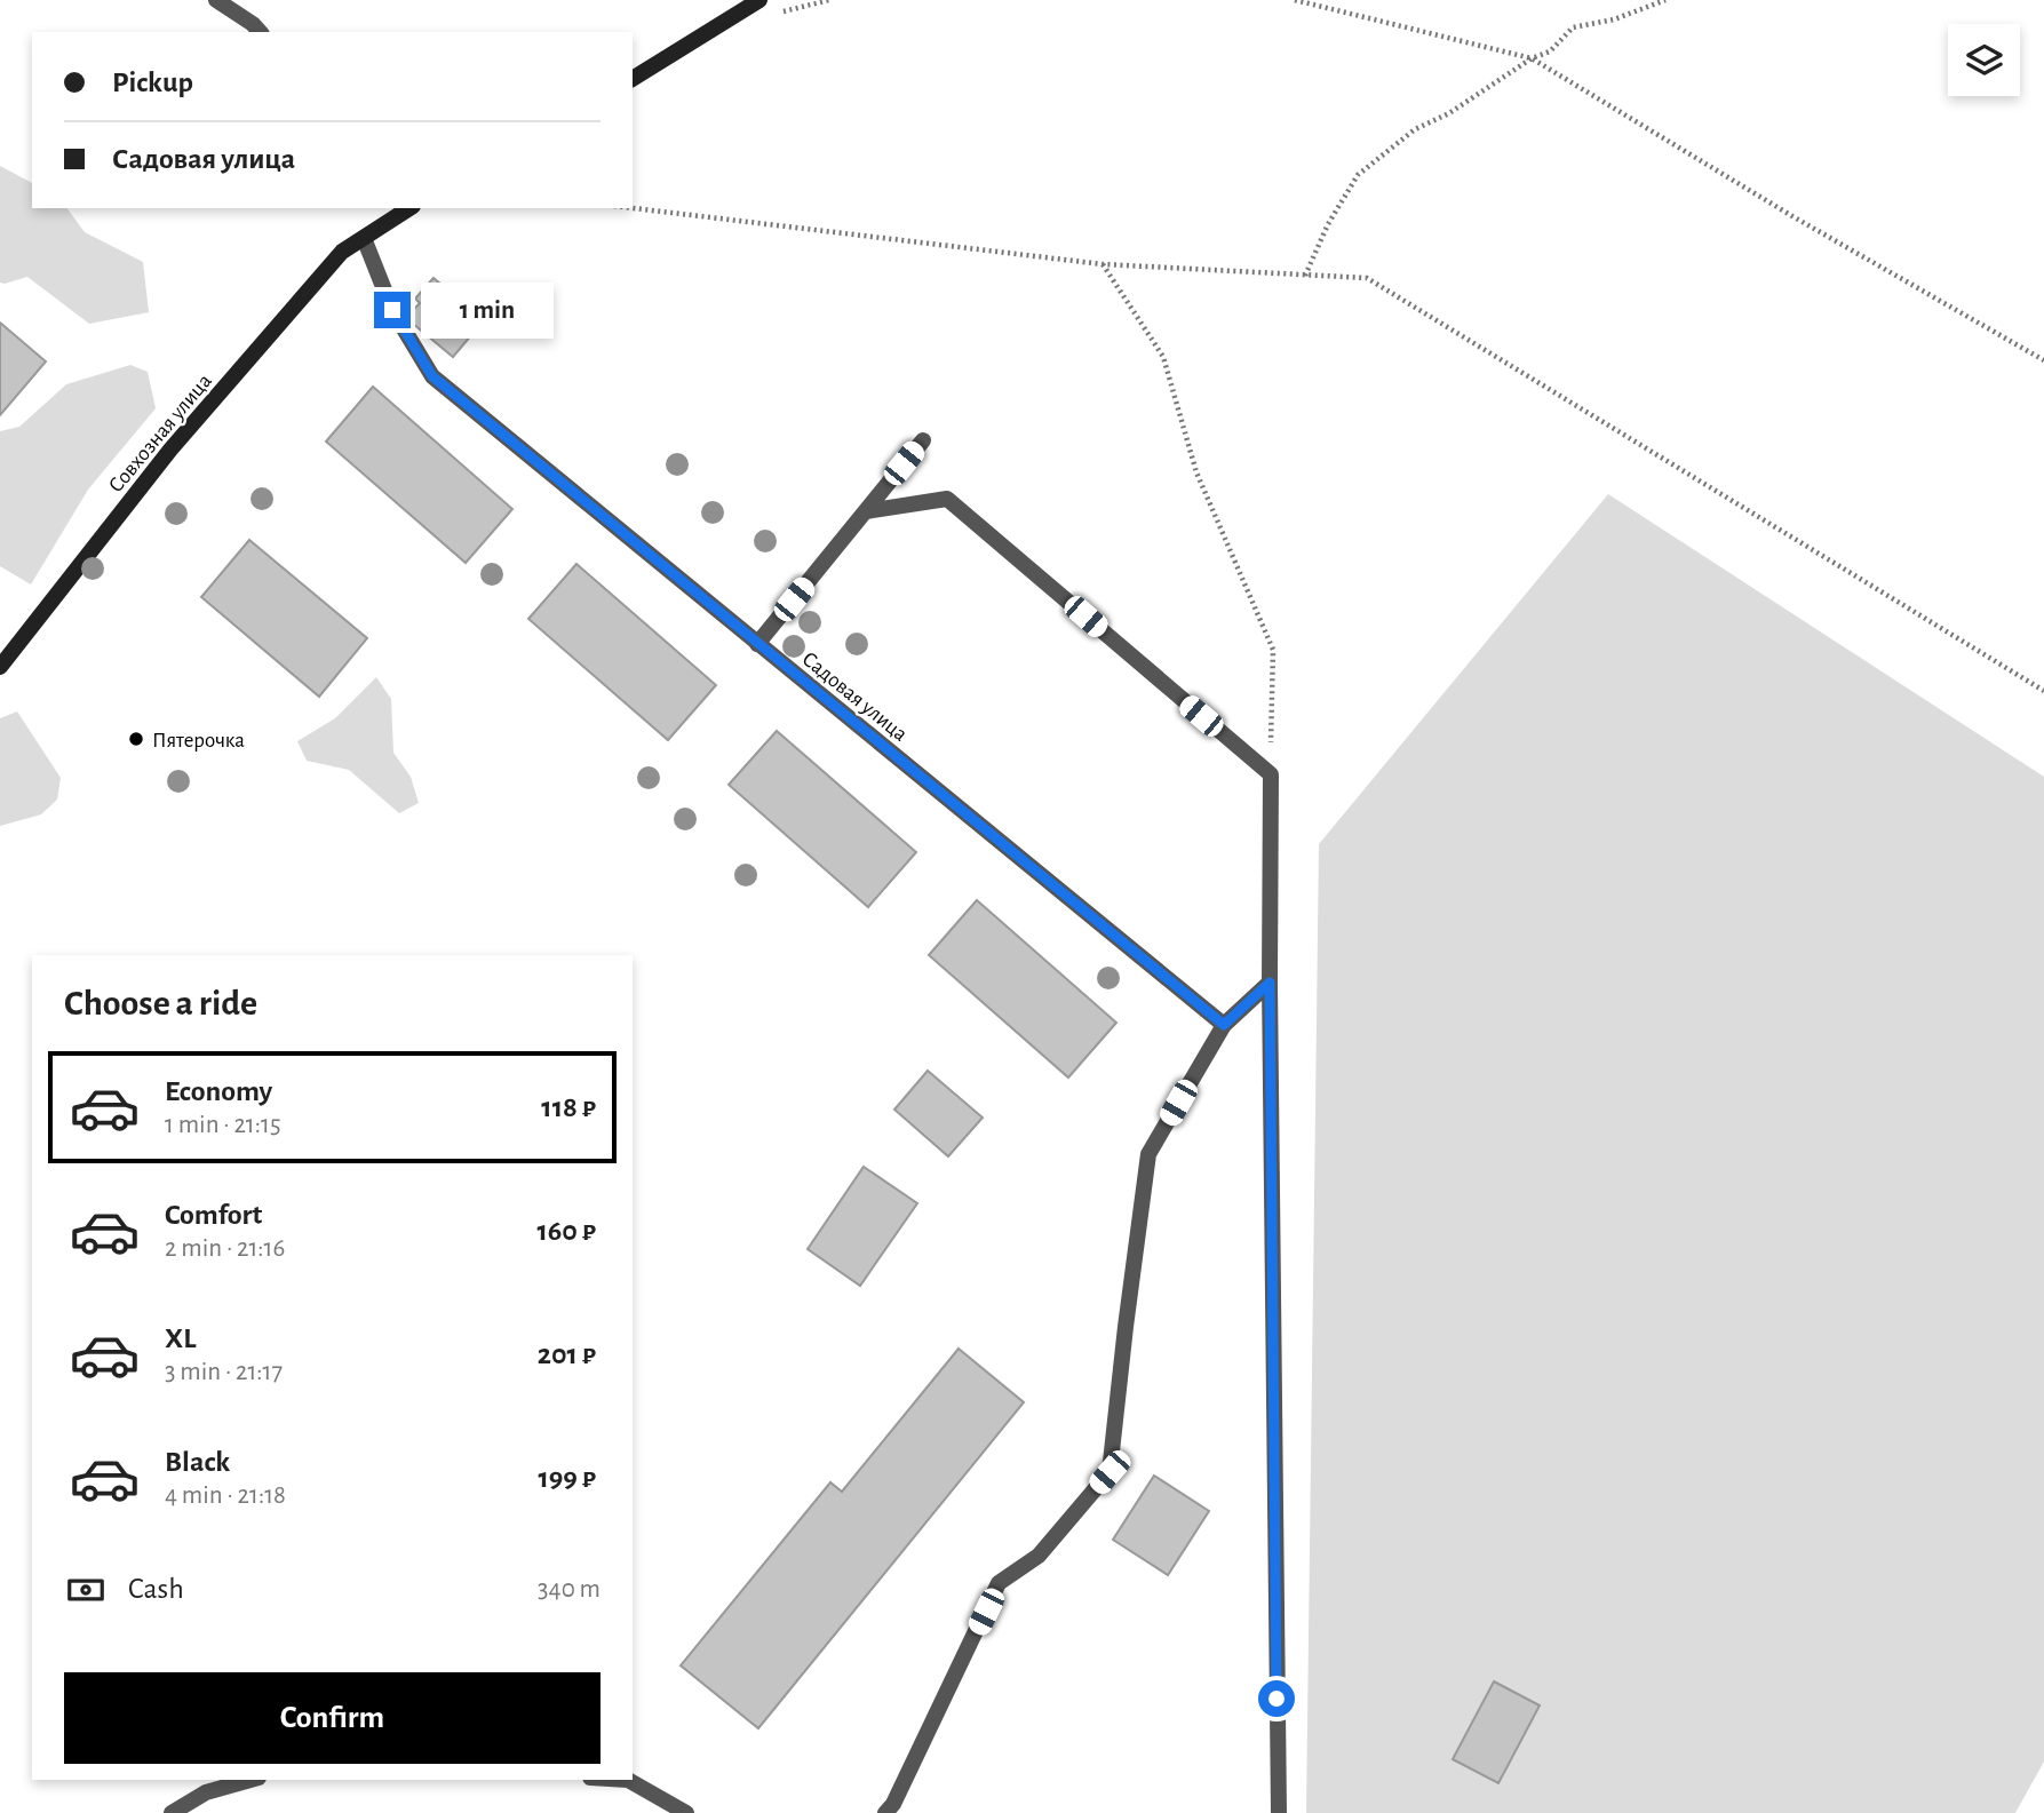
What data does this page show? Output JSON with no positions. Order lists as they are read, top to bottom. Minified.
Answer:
{"streets":{"street":["Совхозная улица","Садовая улица"]},"crossings":[["Совхозная улица","Садовая улица"]],"places":["Пятерочка"],"page":{"banner":["Pickup","Садовая улица"],"bubble":"1 min","heading":"Choose a ride","list":[{"name":"Economy","note":"1 min · 21:15","value":"118 ₽"},{"name":"Comfort","note":"2 min · 21:16","value":"160 ₽"},{"name":"XL","note":"3 min · 21:17","value":"201 ₽"},{"name":"Black","note":"4 min · 21:18","value":"199 ₽"}],"pay":["Cash","340 m"],"buttons":"Confirm"}}
